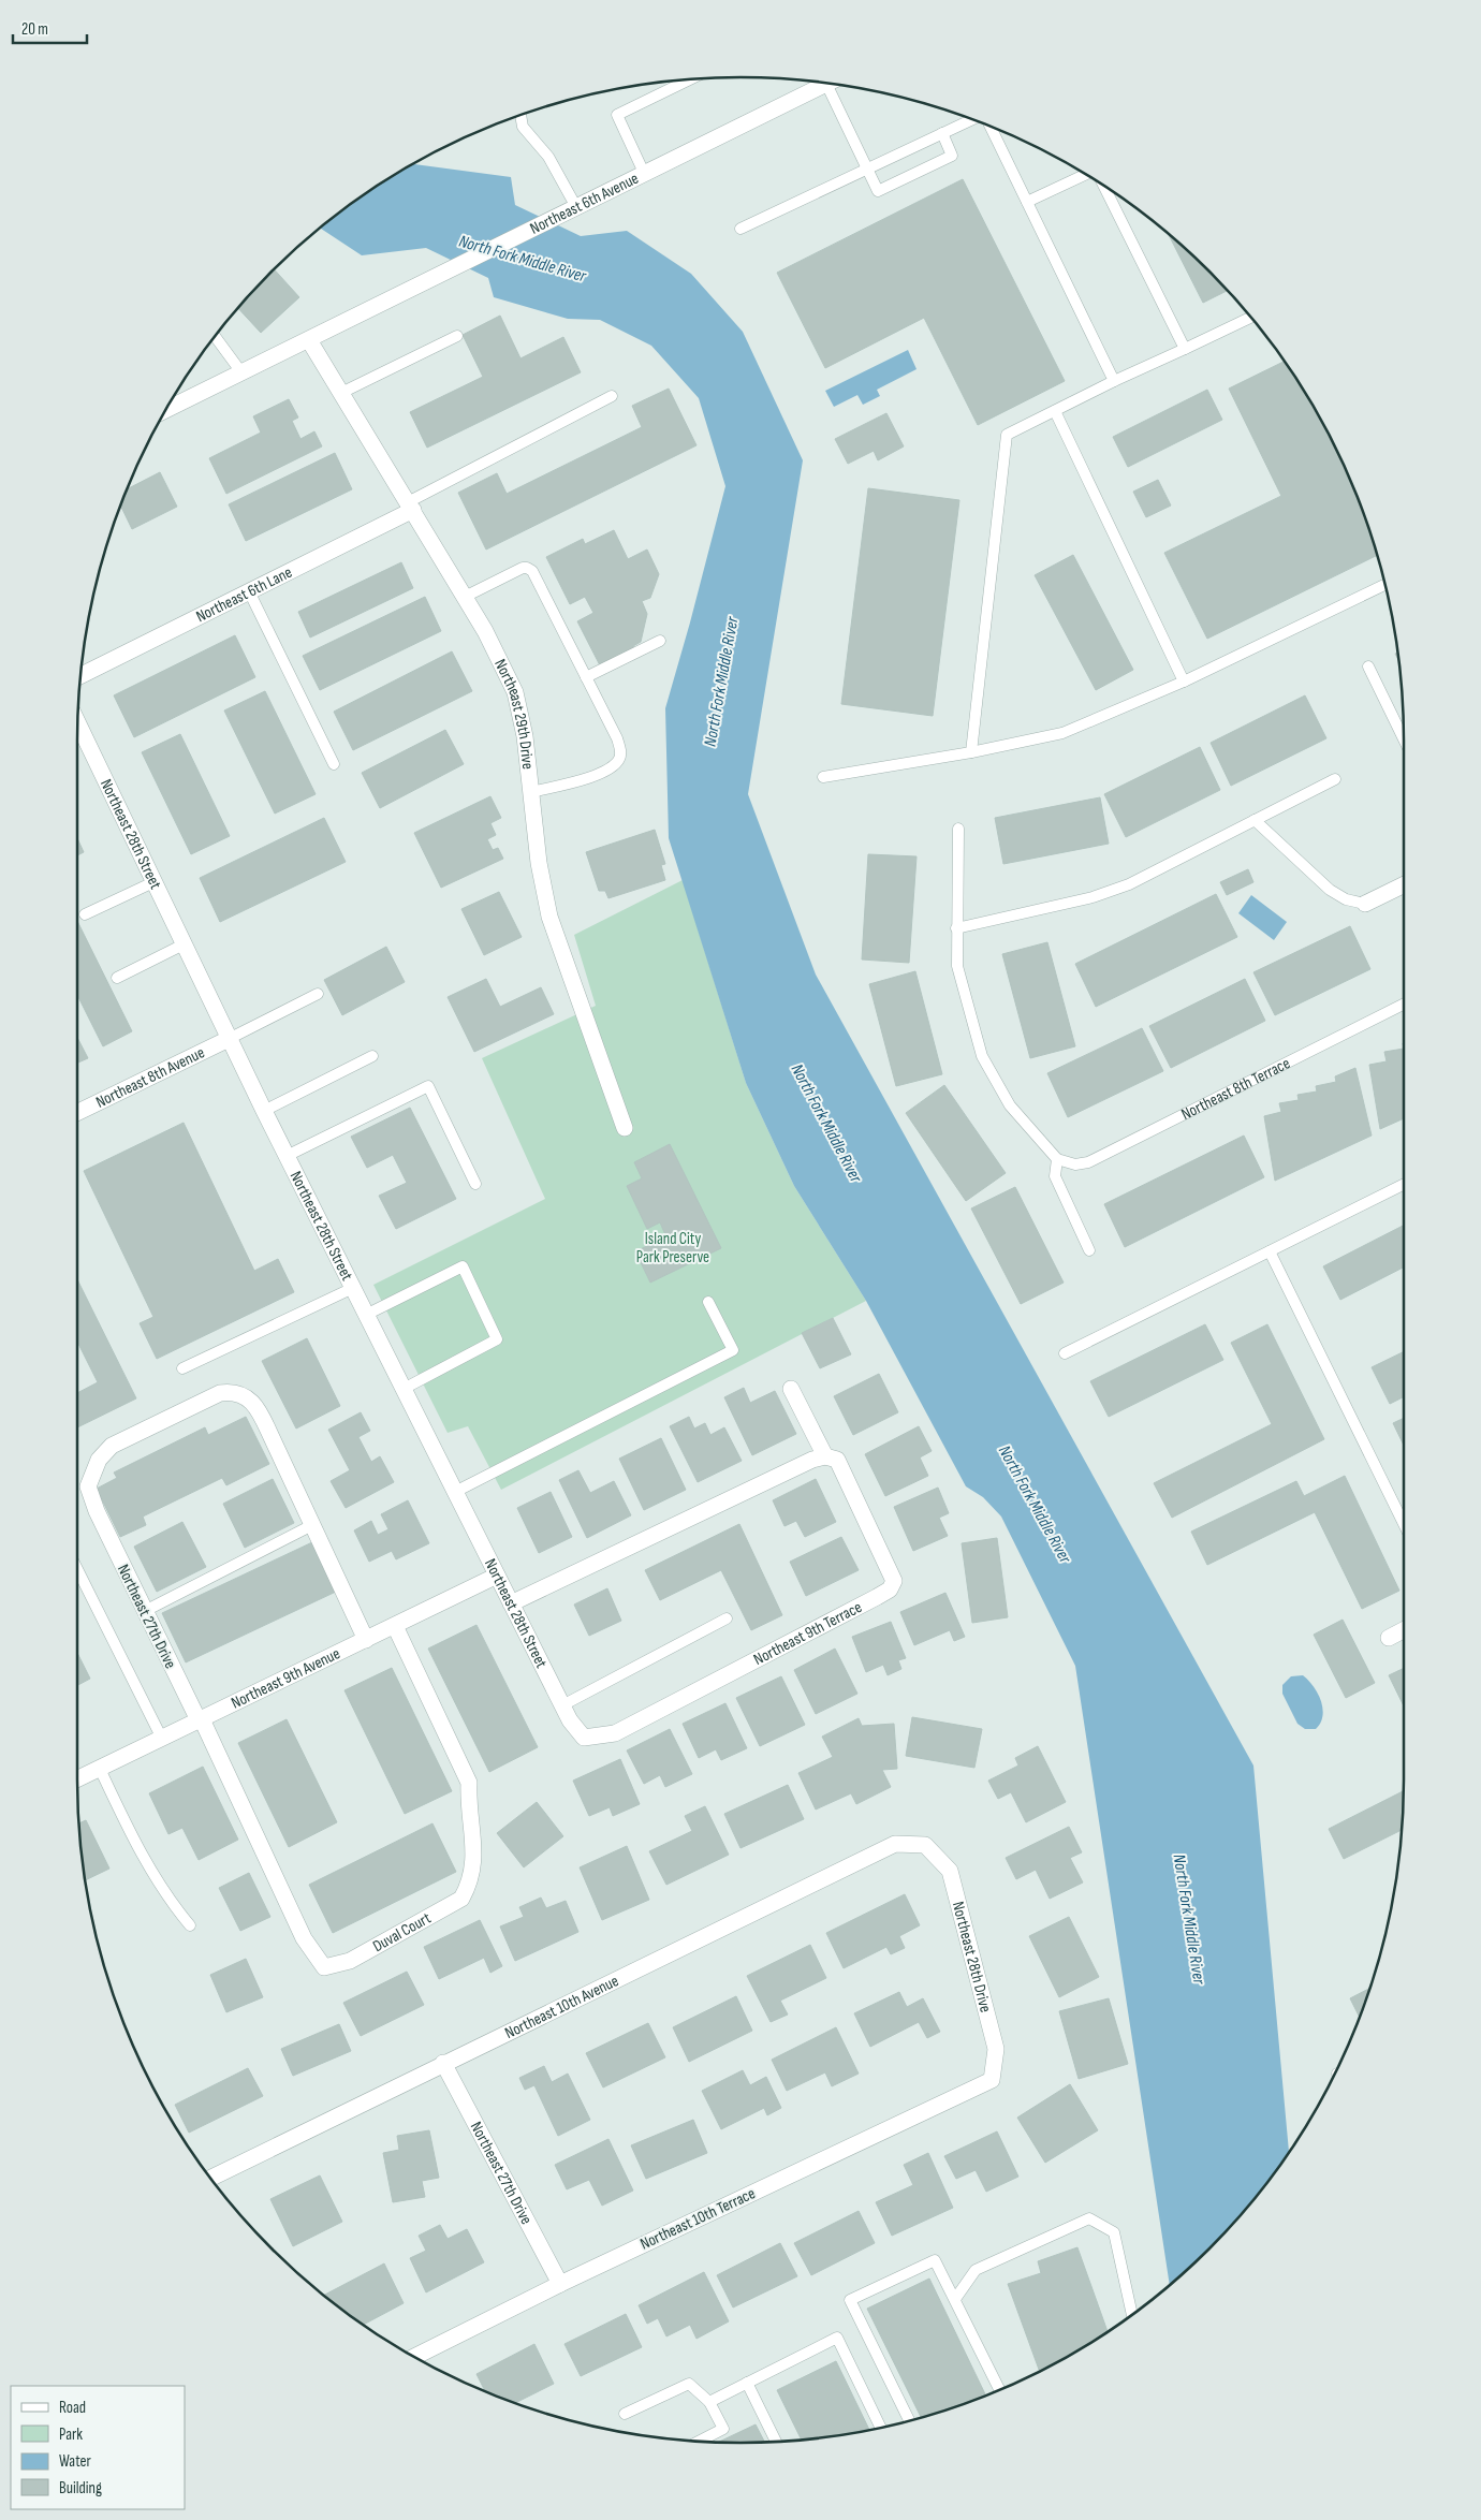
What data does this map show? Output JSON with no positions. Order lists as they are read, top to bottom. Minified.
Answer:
{"streets":{"street":["Northeast 6th Avenue","Northeast 6th Lane","Northeast 29th Drive","Northeast 28th Street","Northeast 8th Avenue","Northeast 27th Drive","Northeast 9th Terrace","Northeast 9th Avenue","Duval Court","Northeast 28th Drive","Northeast 10th Avenue","Northeast 10th Terrace"],"lane":["Northeast 8th Terrace"]},"crossings":[["Northeast 6th Avenue","Northeast 29th Drive"],["Northeast 6th Lane","Northeast 29th Drive"],["Northeast 28th Street","Northeast 8th Avenue"],["Northeast 28th Street","Northeast 9th Terrace"],["Northeast 28th Street","Northeast 9th Avenue"],["Northeast 27th Drive","Northeast 9th Avenue"],["Northeast 27th Drive","Duval Court"],["Northeast 27th Drive","Northeast 10th Avenue"],["Northeast 27th Drive","Northeast 10th Terrace"],["Northeast 9th Avenue","Duval Court"],["Northeast 28th Drive","Northeast 10th Avenue"],["Northeast 28th Drive","Northeast 10th Terrace"]],"water":["North Fork Middle River"],"parks":["Island City Park Preserve"],"legend":["Road","Park","Water","Building"],"scale_bar":"20 m"}
